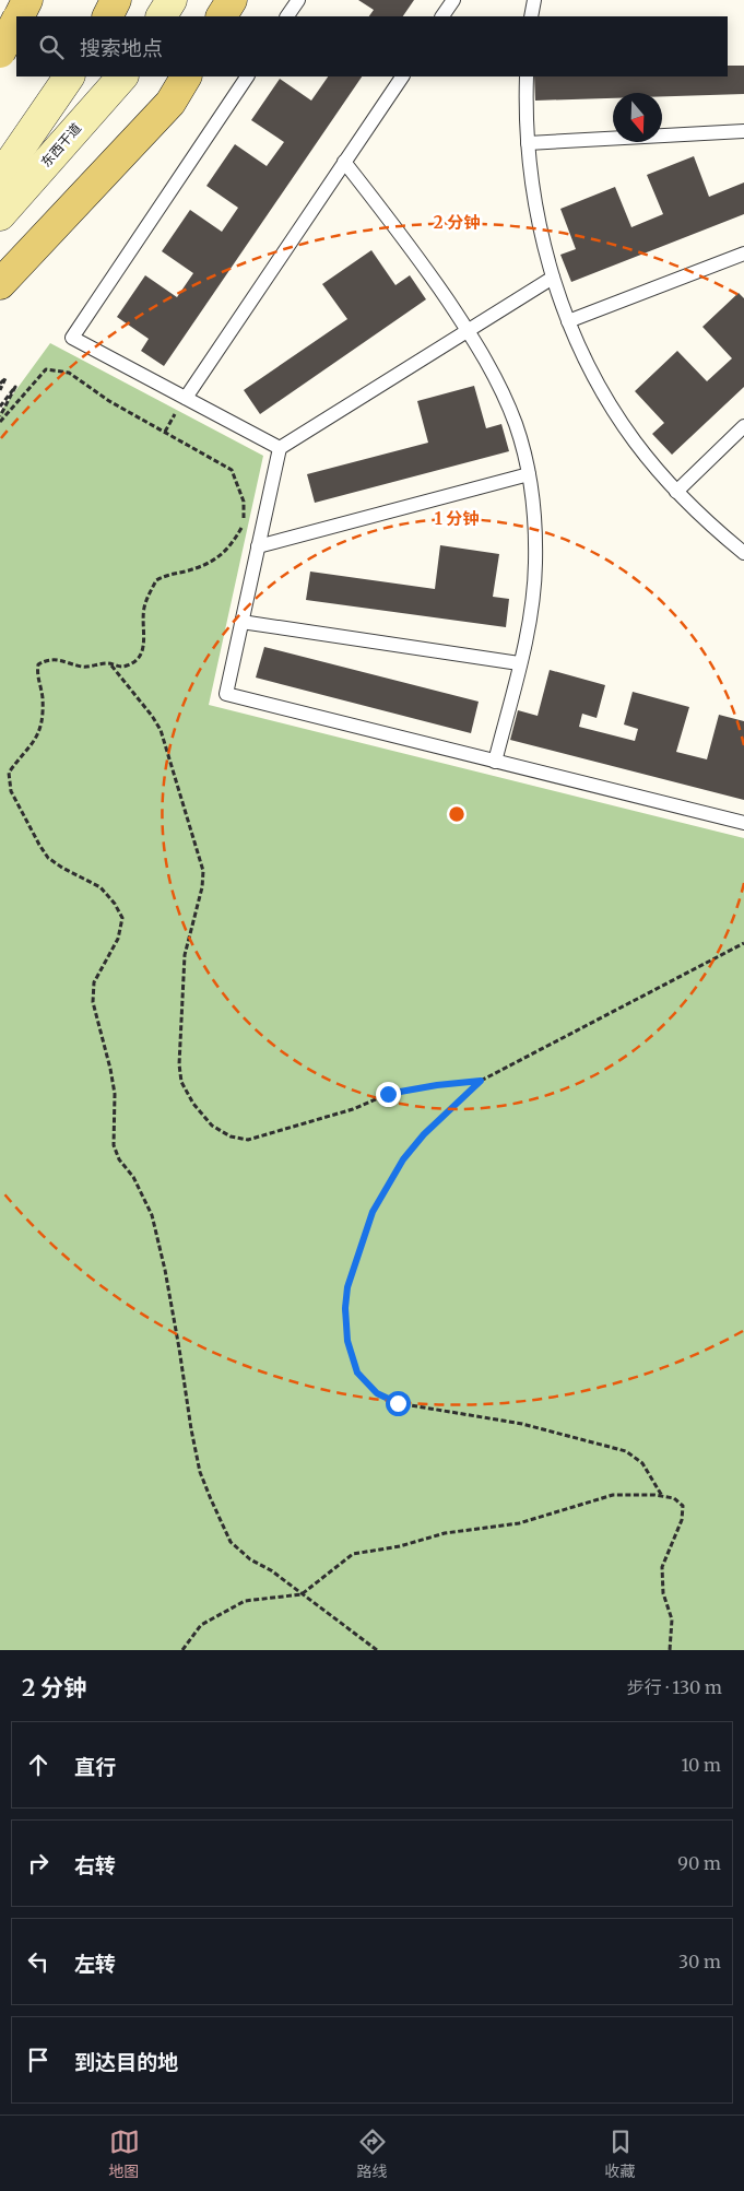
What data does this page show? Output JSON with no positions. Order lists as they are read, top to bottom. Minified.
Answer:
{"streets":{"main road":["东西干道"]},"north":"bottom","page":{"search":"搜索地点","heading":["2 分钟","步行 · 130 m"],"list":[["直行","10 m"],["右转","90 m"],["左转","30 m"],"到达目的地"],"nav":["地图","路线","收藏"]},"rings":["2 分钟","1 分钟"]}
